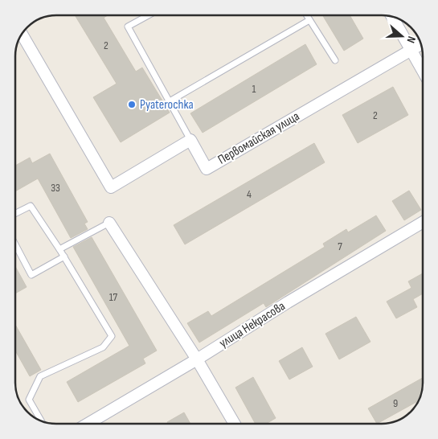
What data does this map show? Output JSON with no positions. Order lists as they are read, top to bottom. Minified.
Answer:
{"streets":{"street":["Первомайская улица","улица Некрасова"]},"places":["Pyaterochka"],"house_numbers":["2","1","2","33","4","7","17","9"],"north":"right"}
